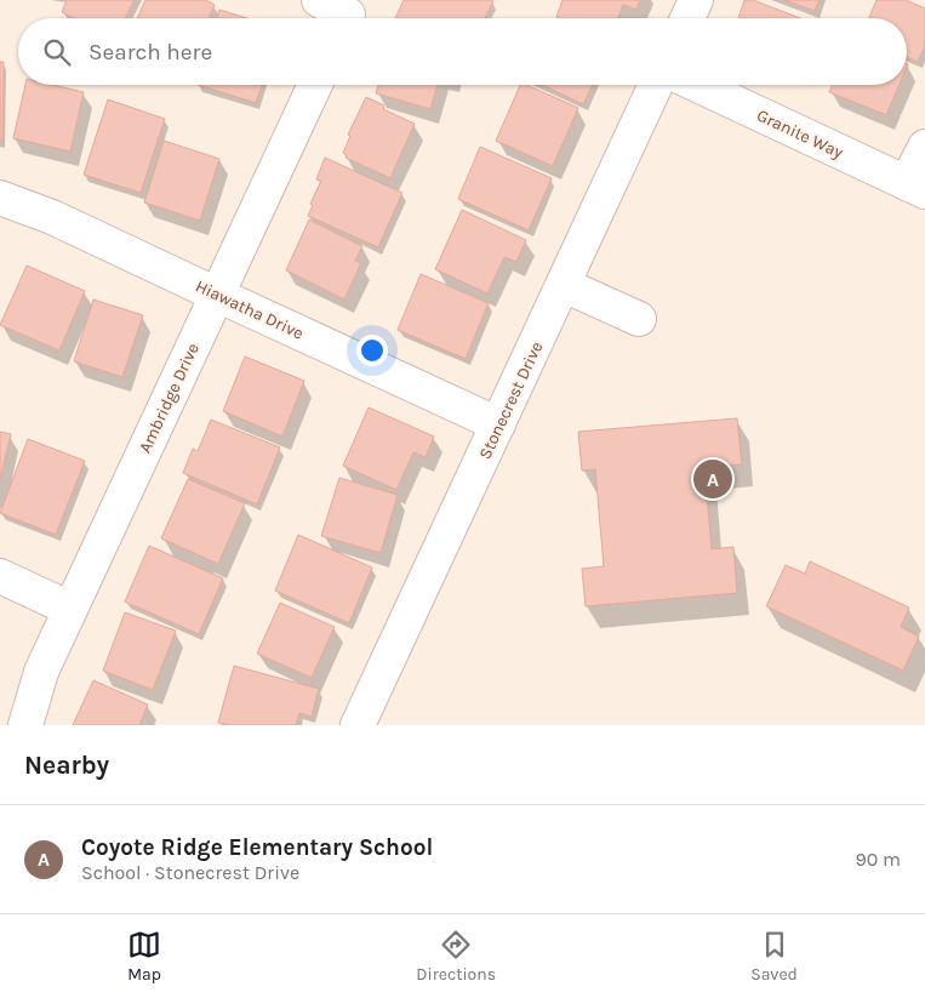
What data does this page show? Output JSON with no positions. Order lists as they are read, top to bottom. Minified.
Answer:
{"streets":{"street":["Granite Way","Hiawatha Drive","Ambridge Drive","Stonecrest Drive"]},"crossings":[["Hiawatha Drive","Ambridge Drive"],["Hiawatha Drive","Stonecrest Drive"]],"page":{"search":"Search here","pins":"A","heading":"Nearby","list":[{"mark":"A","name":"Coyote Ridge Elementary School","note":"School · Stonecrest Drive","value":"90 m"}],"nav":["Map","Directions","Saved"]}}
